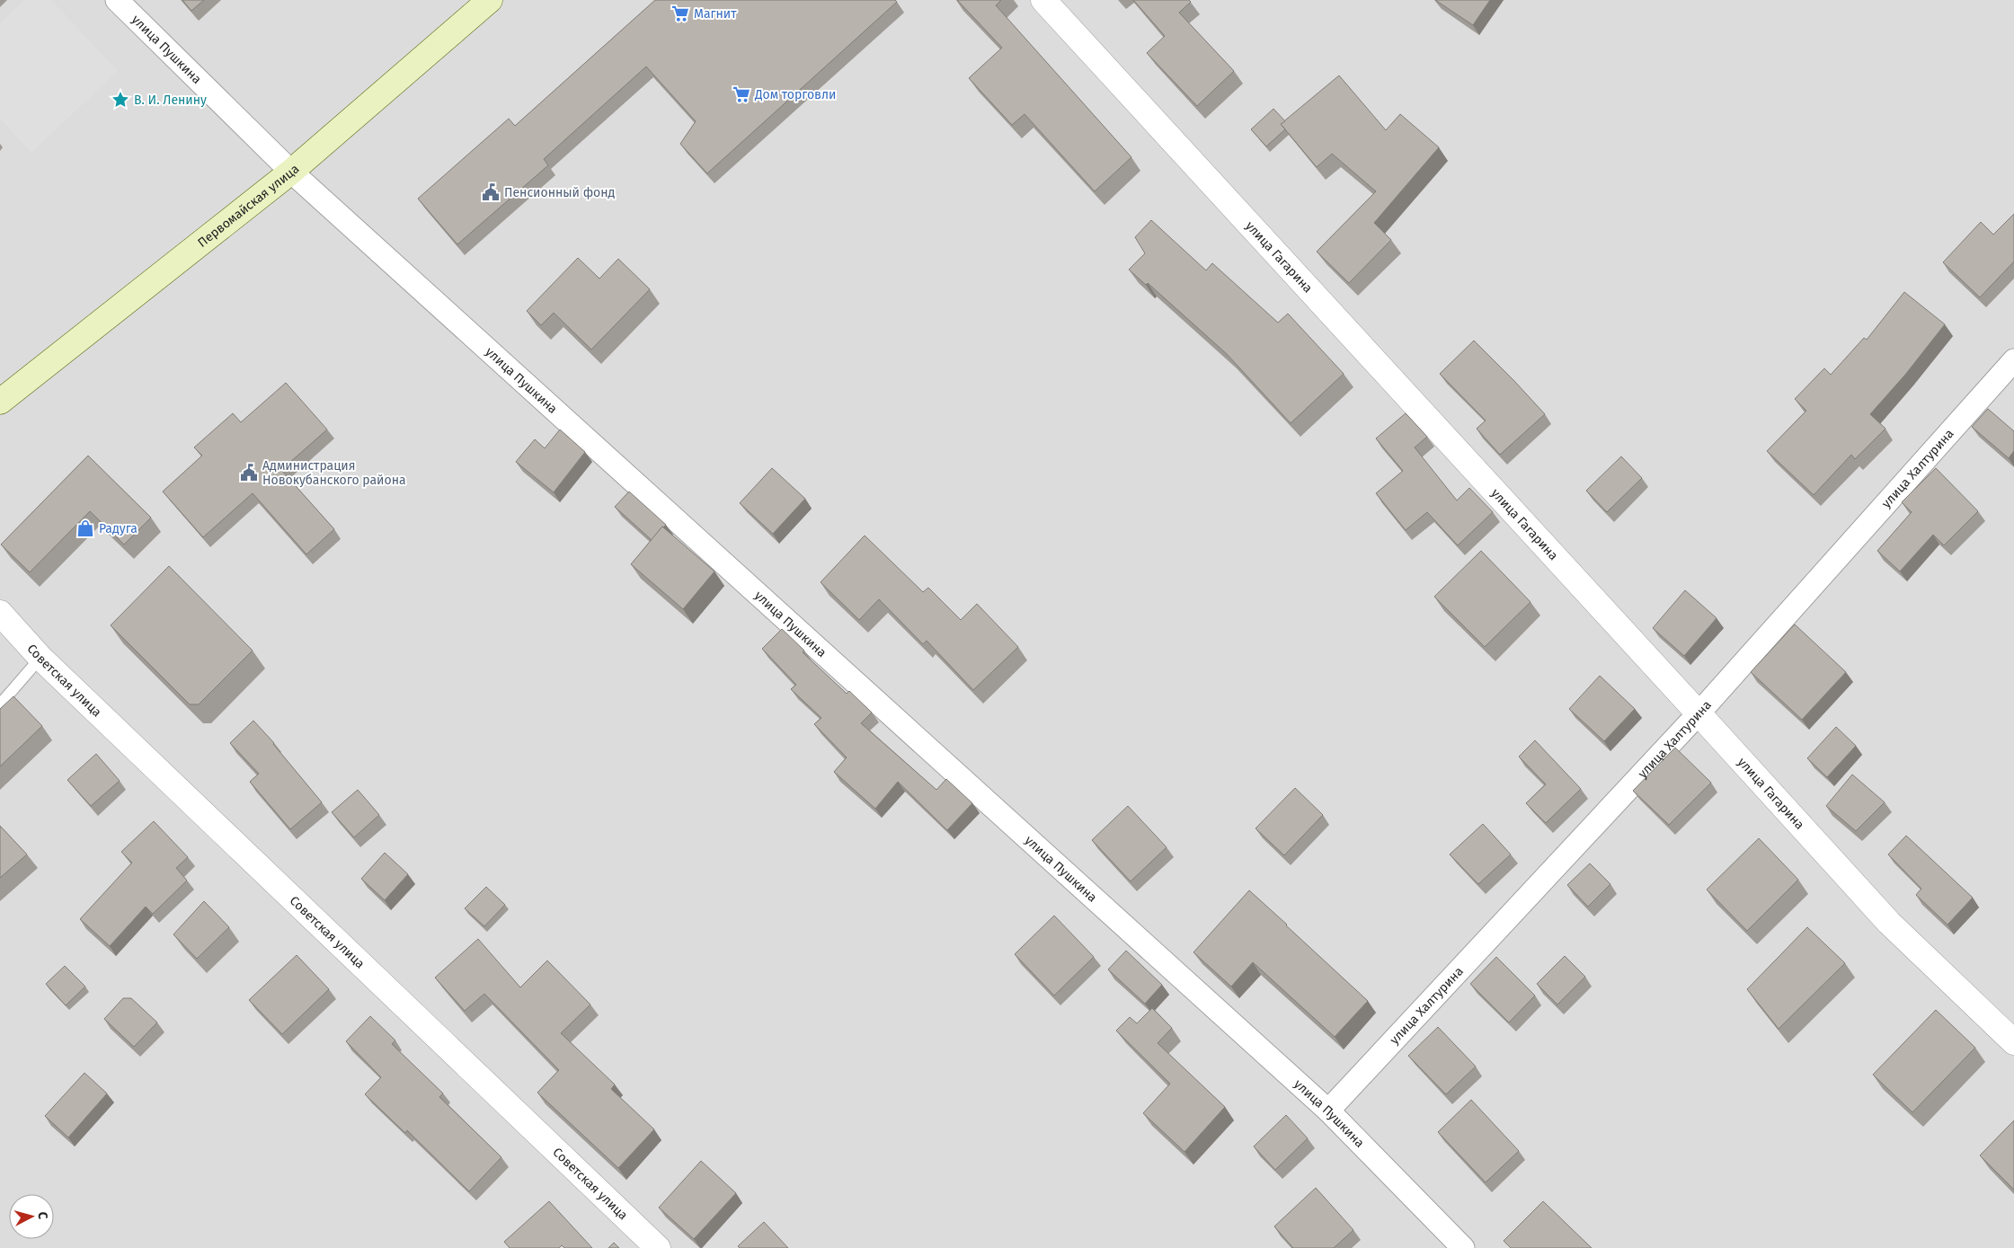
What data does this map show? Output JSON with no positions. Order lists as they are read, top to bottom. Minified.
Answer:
{"streets":{"main road":["Первомайская улица"],"street":["улица Пушкина","улица Гагарина","улица Халтурина","Советская улица"]},"crossings":[["улица Пушкина","Первомайская улица"],["улица Пушкина","улица Халтурина"],["улица Гагарина","улица Халтурина"]],"places":{"supermarket":["Магнит","Дом торговли"],"place":["В. И. Ленину"],"public building":["Пенсионный фонд","Администрация Новокубанского района"],"shop":["Радуга"]},"north":"right"}
